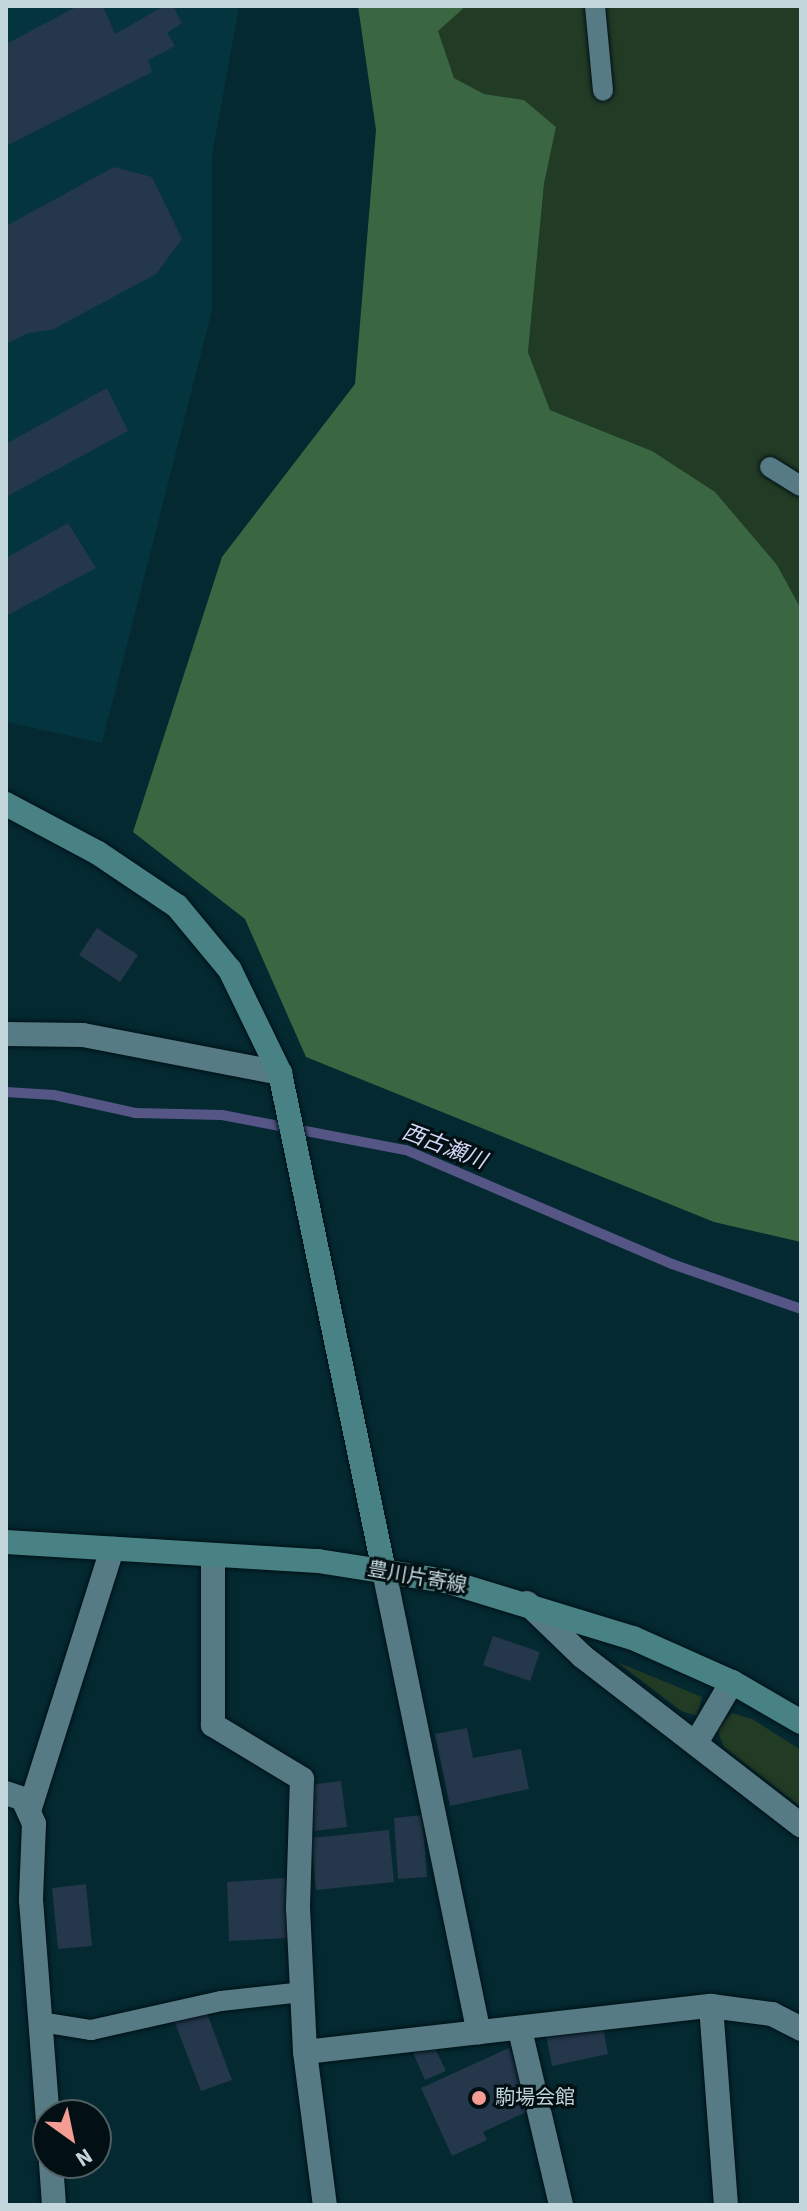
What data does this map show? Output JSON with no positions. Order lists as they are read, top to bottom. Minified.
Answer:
{"streets":{"street":["豊川片寄線"]},"water":["西古瀬川"],"places":["駒場会館"],"north":"bottom right"}
